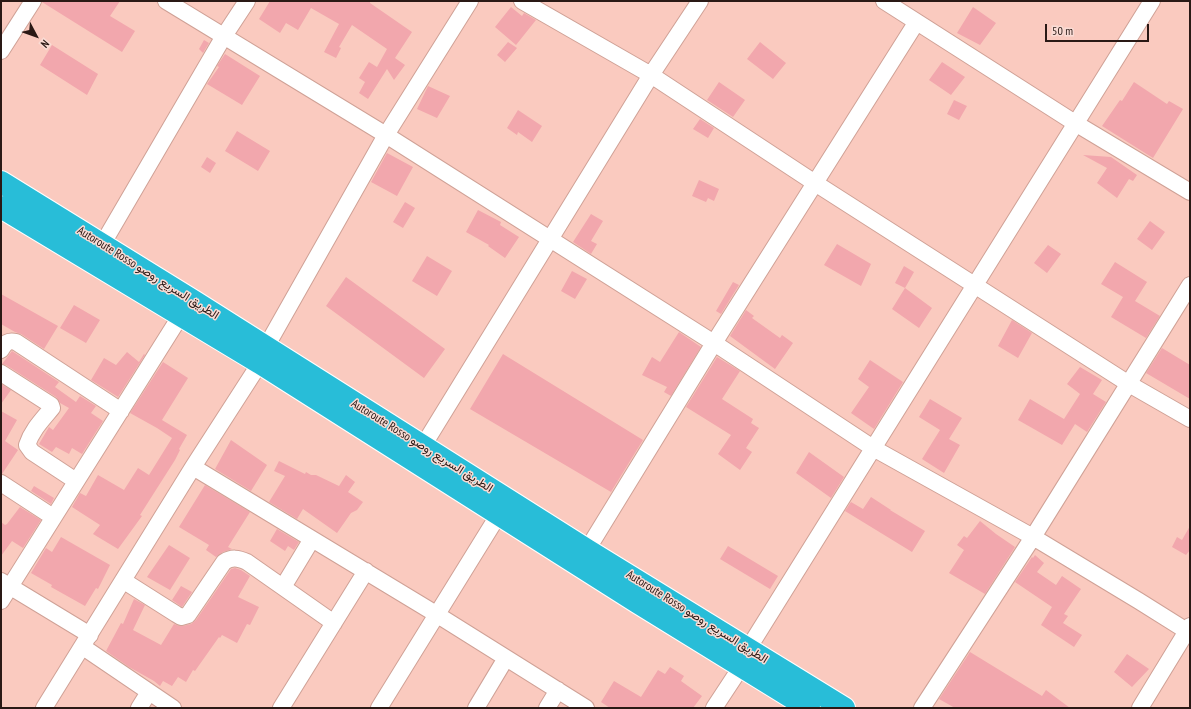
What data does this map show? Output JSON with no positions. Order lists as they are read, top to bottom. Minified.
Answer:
{"streets":{"highway":["Autoroute Rosso الطريق السريع روصو"]},"scale_bar":"50 m","north":"bottom right"}
